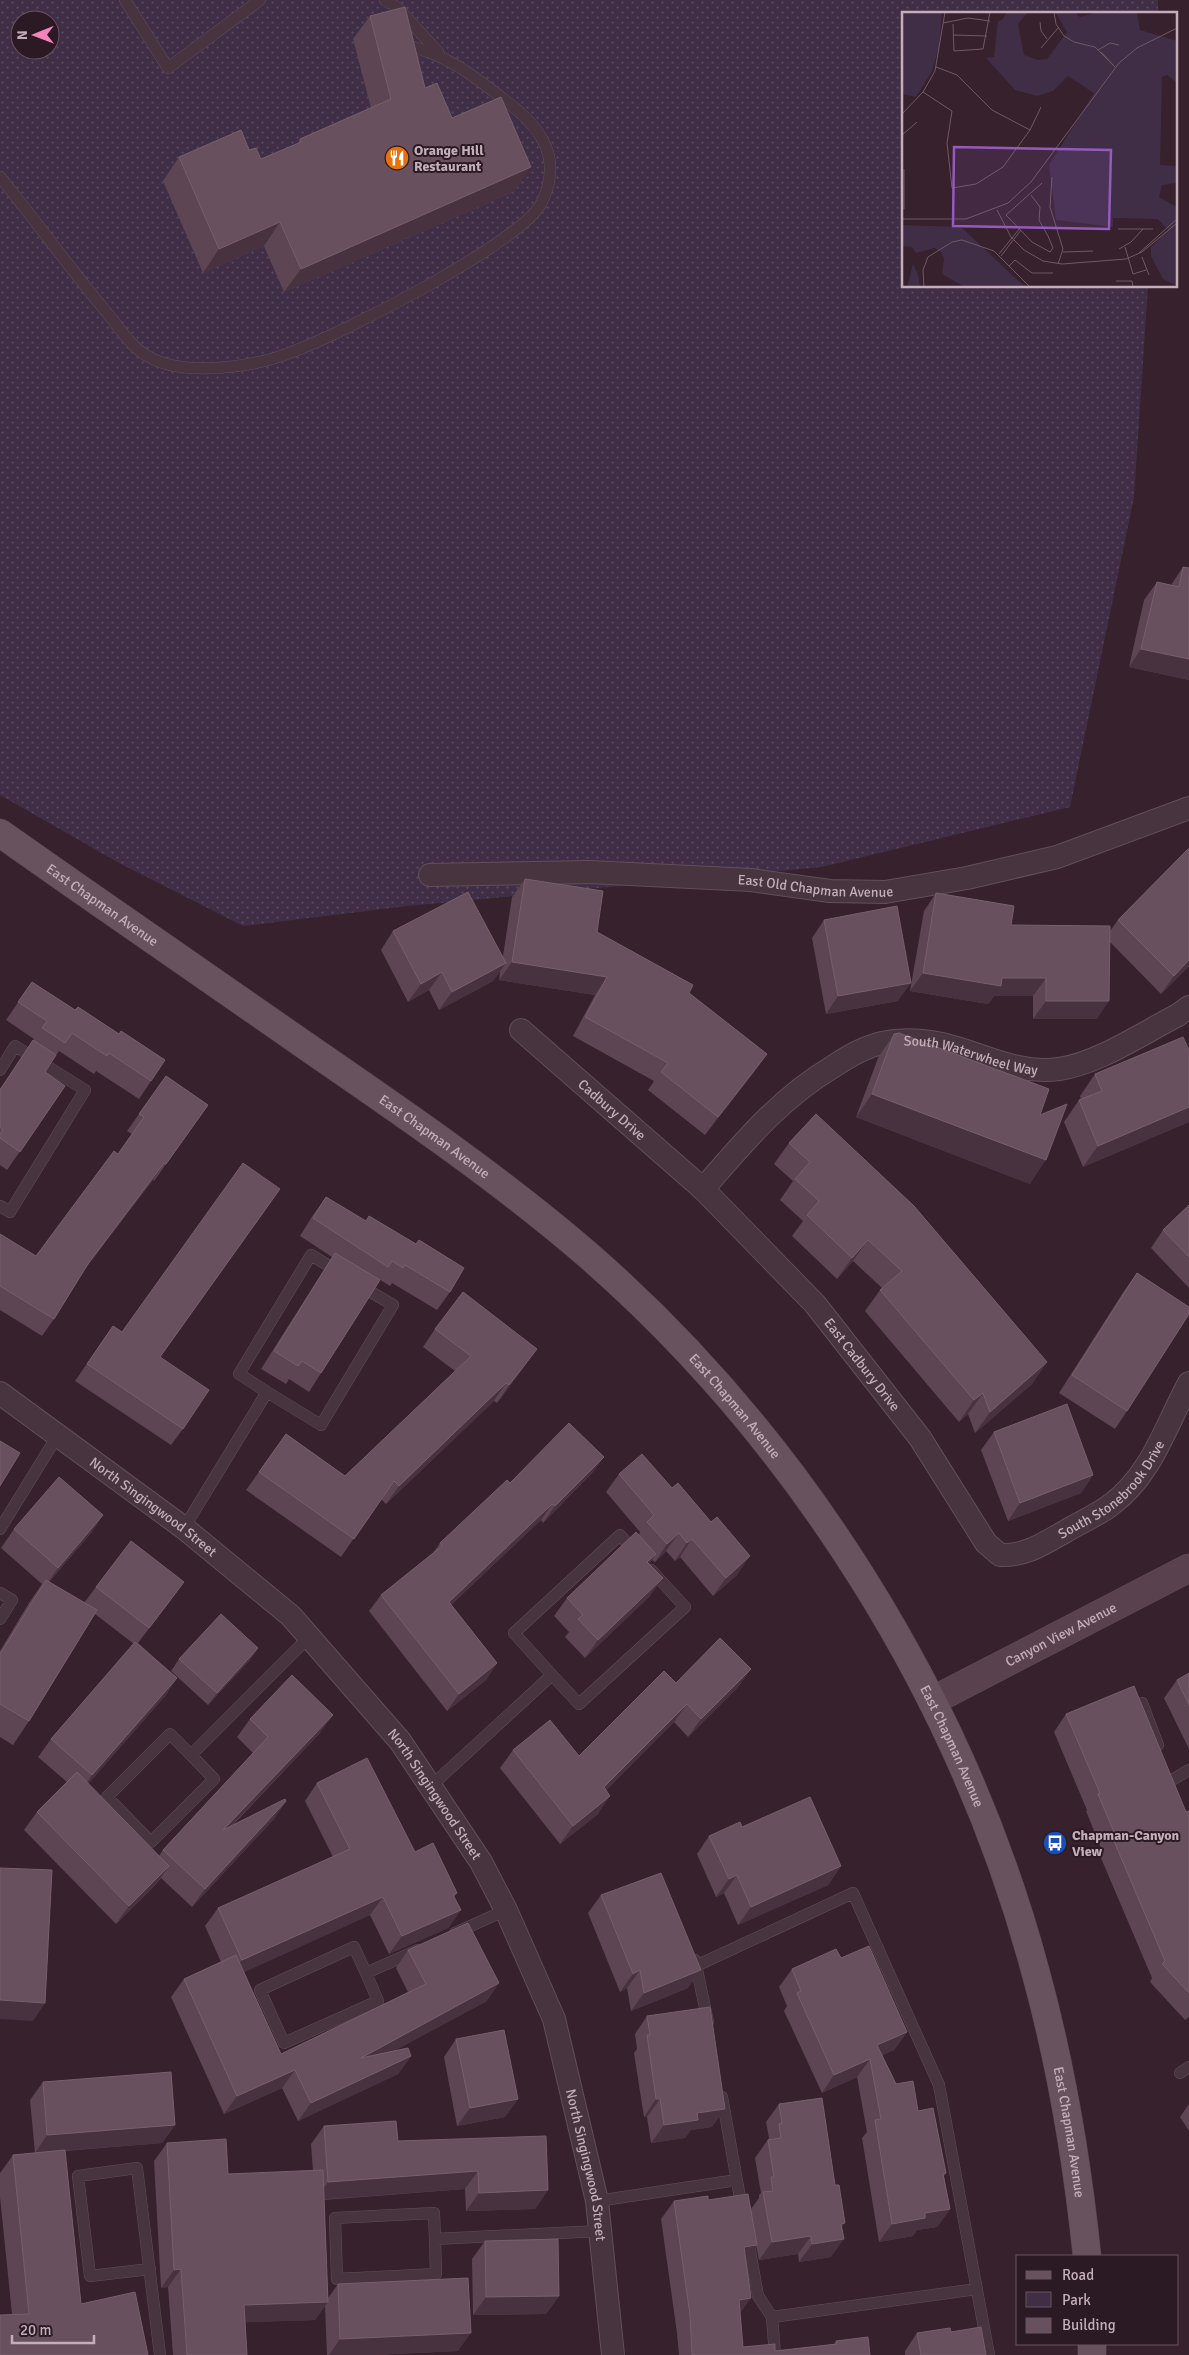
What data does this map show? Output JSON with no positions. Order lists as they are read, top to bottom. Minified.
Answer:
{"streets":{"main road":["East Chapman Avenue"],"street":["East Old Chapman Avenue","South Waterwheel Way","Cadbury Drive","East Cadbury Drive","South Stonebrook Drive","North Singingwood Street","Canyon View Avenue"]},"crossings":[["East Chapman Avenue","Canyon View Avenue"],["South Waterwheel Way","Cadbury Drive"],["South Waterwheel Way","East Cadbury Drive"],["Cadbury Drive","East Cadbury Drive"],["East Cadbury Drive","South Stonebrook Drive"]],"places":{"restaurant":["Orange Hill Restaurant"],"bus stop":["Chapman-Canyon View"]},"legend":["Road","Park","Building"],"scale_bar":"20 m","north":"left"}
